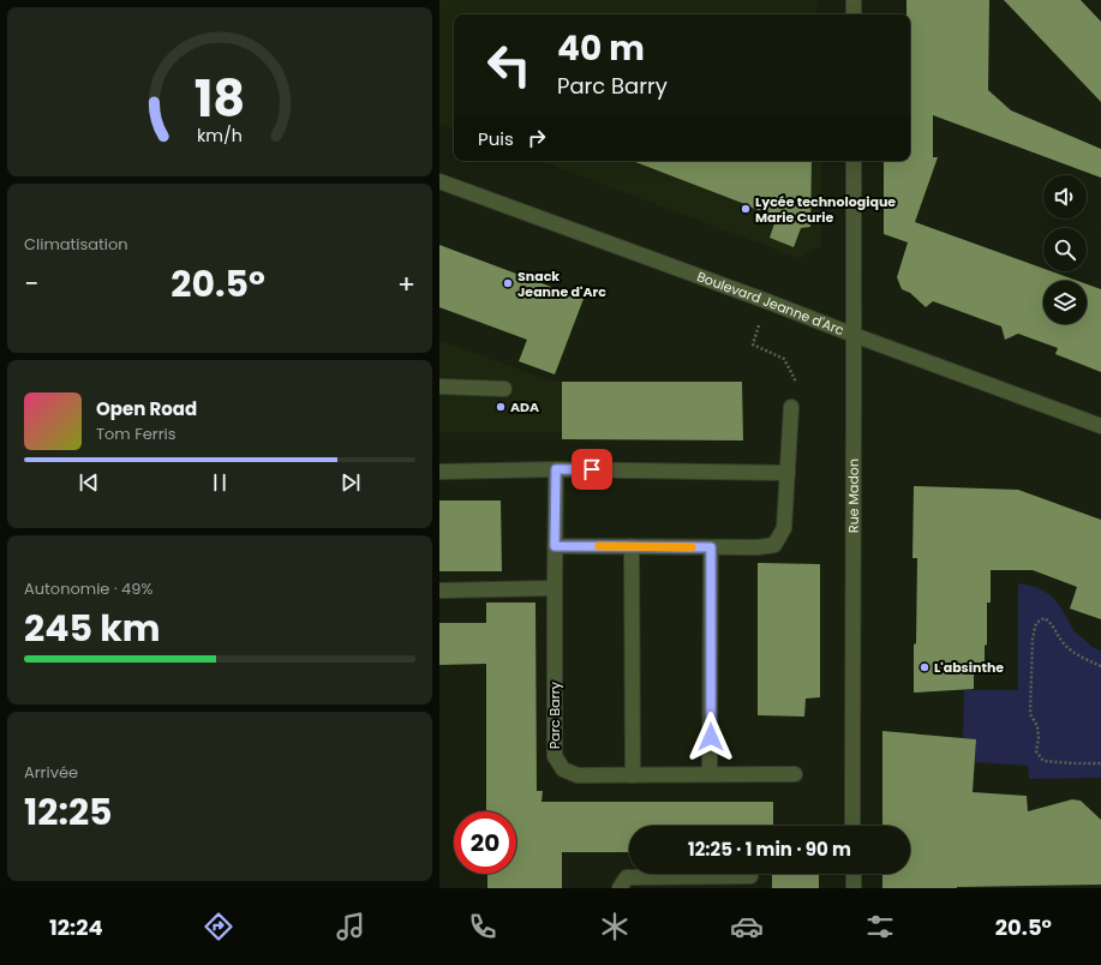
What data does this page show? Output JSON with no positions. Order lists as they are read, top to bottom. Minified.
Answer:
{"streets":{"street":["Boulevard Jeanne d'Arc","Rue Madon","Parc Barry"]},"crossings":[["Boulevard Jeanne d'Arc","Rue Madon"]],"places":["Lycée technologique Marie Curie","Snack Jeanne d'Arc","ADA","L'absinthe"],"page":{"turn":["40 m","Parc Barry"],"then":"Puis","tile":["Climatisation",["Autonomie · 49%","245 km"],["Arrivée","12:25"]],"heat":["−","20.5°","+"],"song":["Open Road","Tom Ferris"],"limit":"20","trip":"12:25 · 1 min · 90 m","tabs":["12:24","20.5°"],"gauge":["18","km/h"]}}
